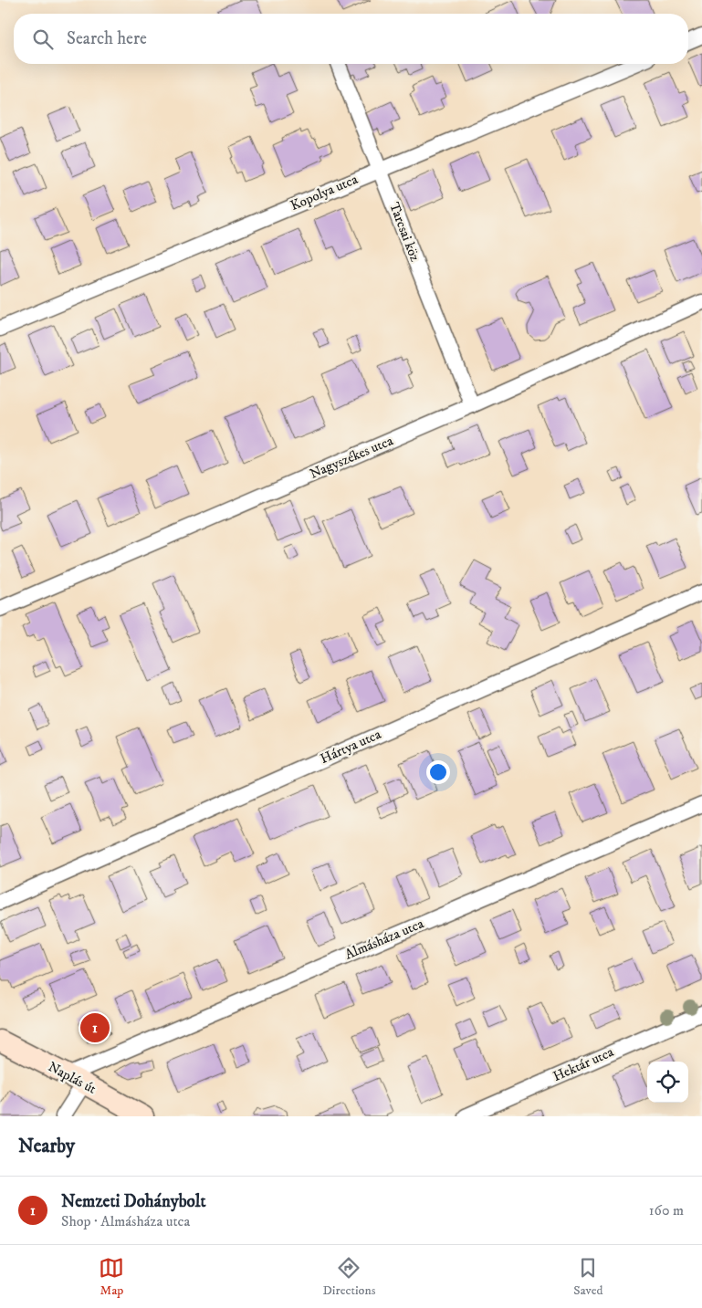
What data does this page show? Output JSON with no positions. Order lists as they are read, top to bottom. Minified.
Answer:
{"streets":{"street":["Kopolya utca","Tarcsai köz","Nagyszékes utca","Hártya utca","Almásháza utca","Hektár utca","Naplás út"]},"crossings":[["Kopolya utca","Tarcsai köz"],["Tarcsai köz","Nagyszékes utca"],["Almásháza utca","Naplás út"]],"page":{"search":"Search here","pins":"1","heading":"Nearby","list":[{"mark":"1","name":"Nemzeti Dohánybolt","note":"Shop · Almásháza utca","value":"160 m"}],"nav":["Map","Directions","Saved"]}}
